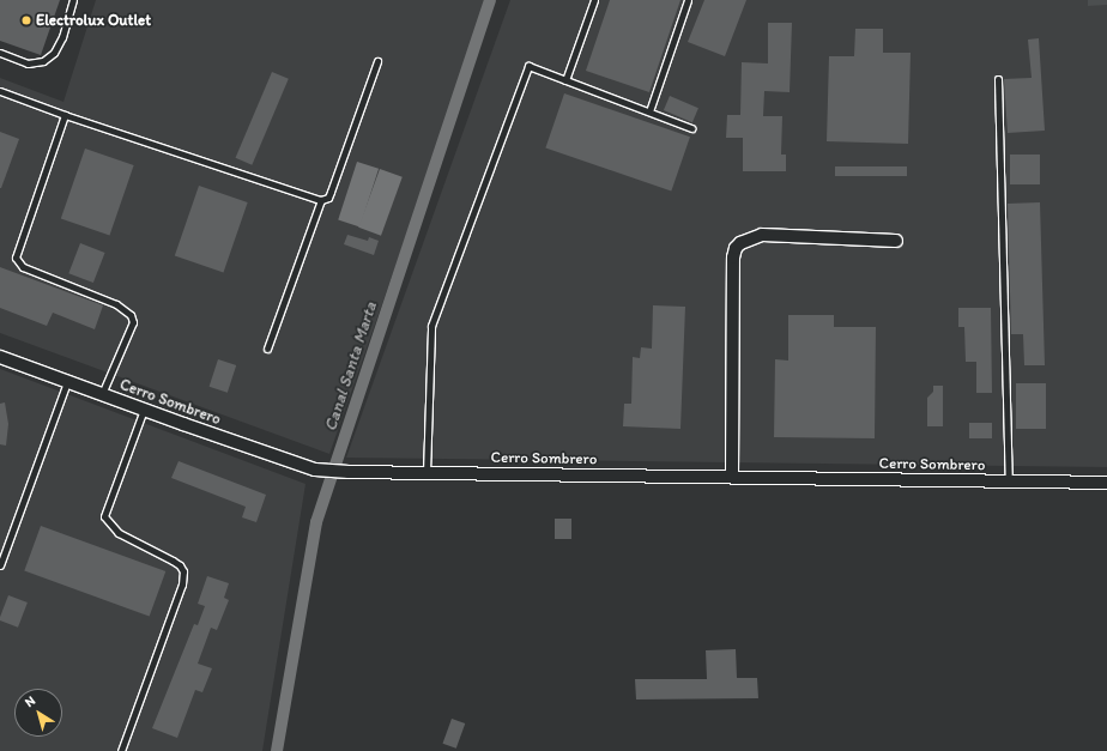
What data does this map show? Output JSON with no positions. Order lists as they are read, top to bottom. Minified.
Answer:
{"streets":{"street":["Cerro Sombrero"]},"water":["Canal Santa Marta"],"places":["Electrolux Outlet"],"north":"top left"}
